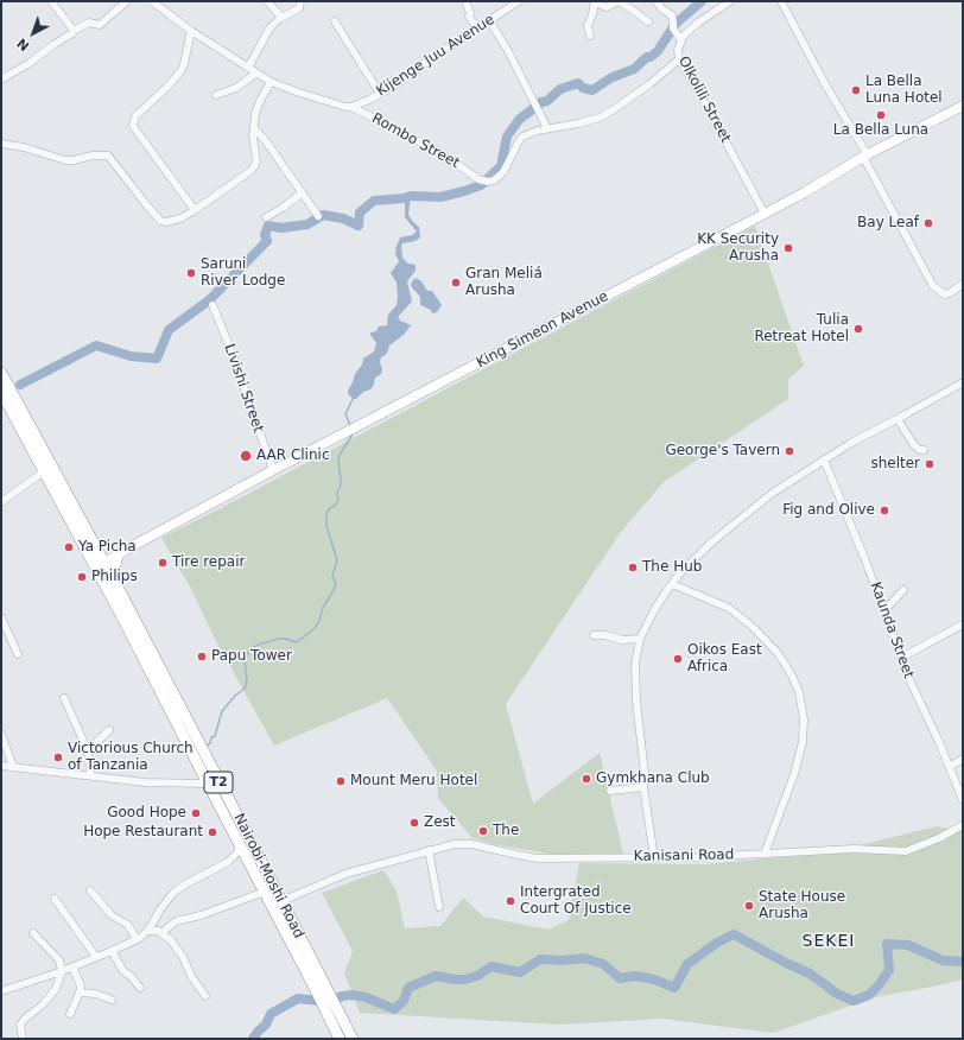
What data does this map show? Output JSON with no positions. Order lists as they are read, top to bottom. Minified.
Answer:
{"streets":{"highway":["T2","Nairobi-Moshi Road"],"main road":["King Simeon Avenue"],"street":["Kijenge Juu Avenue","Olkolili Street","Rombo Street","Livishi Street","Kaunda Street","Kanisani Road"]},"crossings":[["Kijenge Juu Avenue","Rombo Street"],["Olkolili Street","King Simeon Avenue"],["King Simeon Avenue","Livishi Street"],["King Simeon Avenue","T2"],["King Simeon Avenue","Nairobi-Moshi Road"],["T2","Nairobi-Moshi Road"],["Kanisani Road","Nairobi-Moshi Road"]],"districts":["SEKEI"],"places":["La Bella Luna Hotel","La Bella Luna","Bay Leaf","KK Security Arusha","Saruni River Lodge","Gran Meliá Arusha","Tulia Retreat Hotel","George's Tavern","AAR Clinic","shelter","Fig and Olive","Ya Picha","Tire repair","The Hub","Philips","Papu Tower","Oikos East Africa","Victorious Church of Tanzania","Gymkhana Club","Mount Meru Hotel","Good Hope","Zest","The","Hope Restaurant","Intergrated Court Of Justice","State House Arusha"],"north":"bottom left"}
